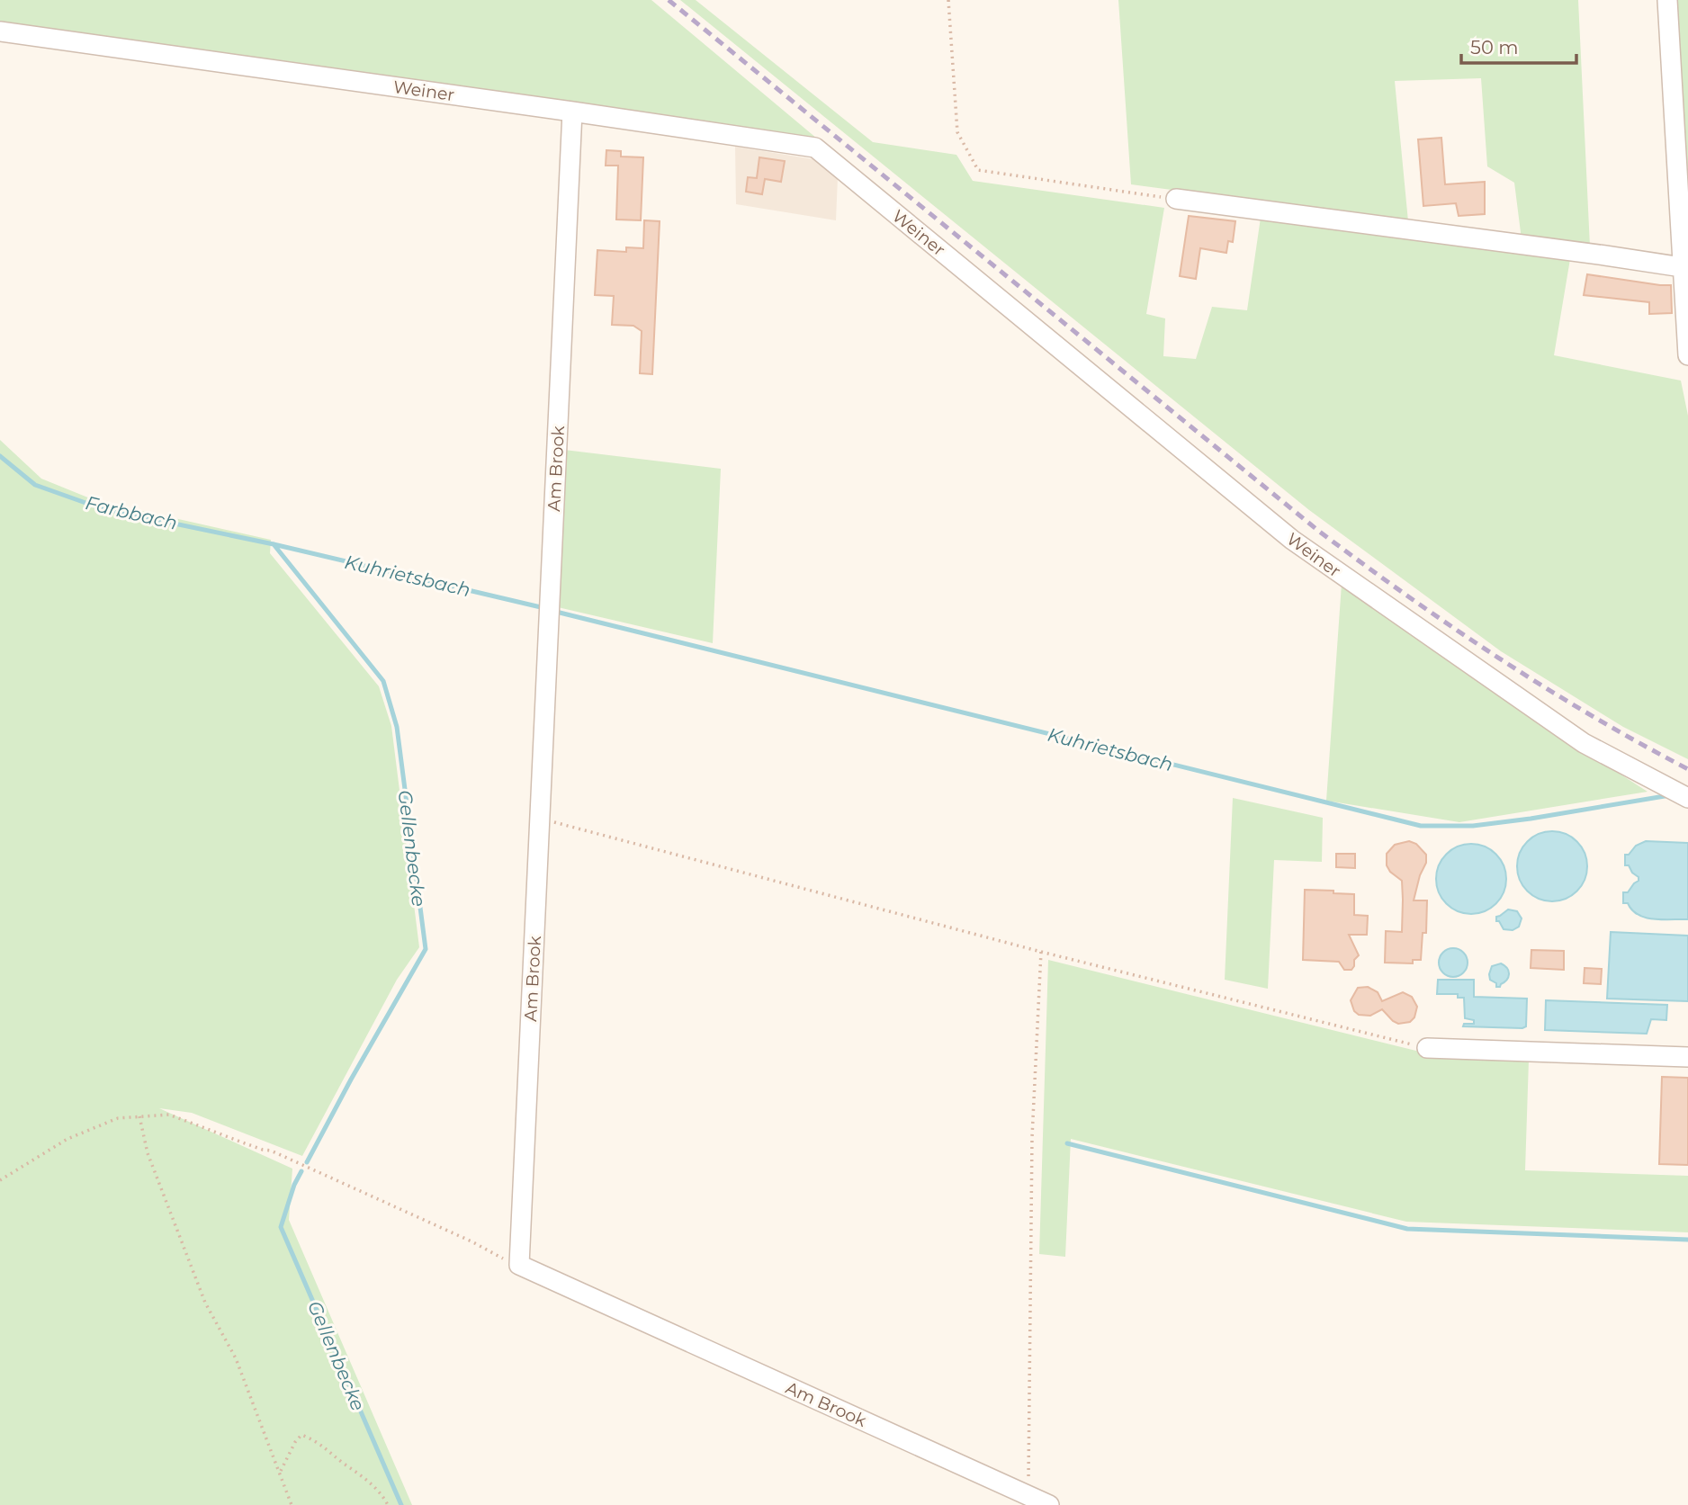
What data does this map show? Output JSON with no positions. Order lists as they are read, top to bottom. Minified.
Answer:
{"streets":{"street":["Weiner","Am Brook"]},"crossings":[["Weiner","Am Brook"]],"water":["Farbbach","Kuhrietsbach","Gellenbecke"],"scale_bar":"50 m"}
